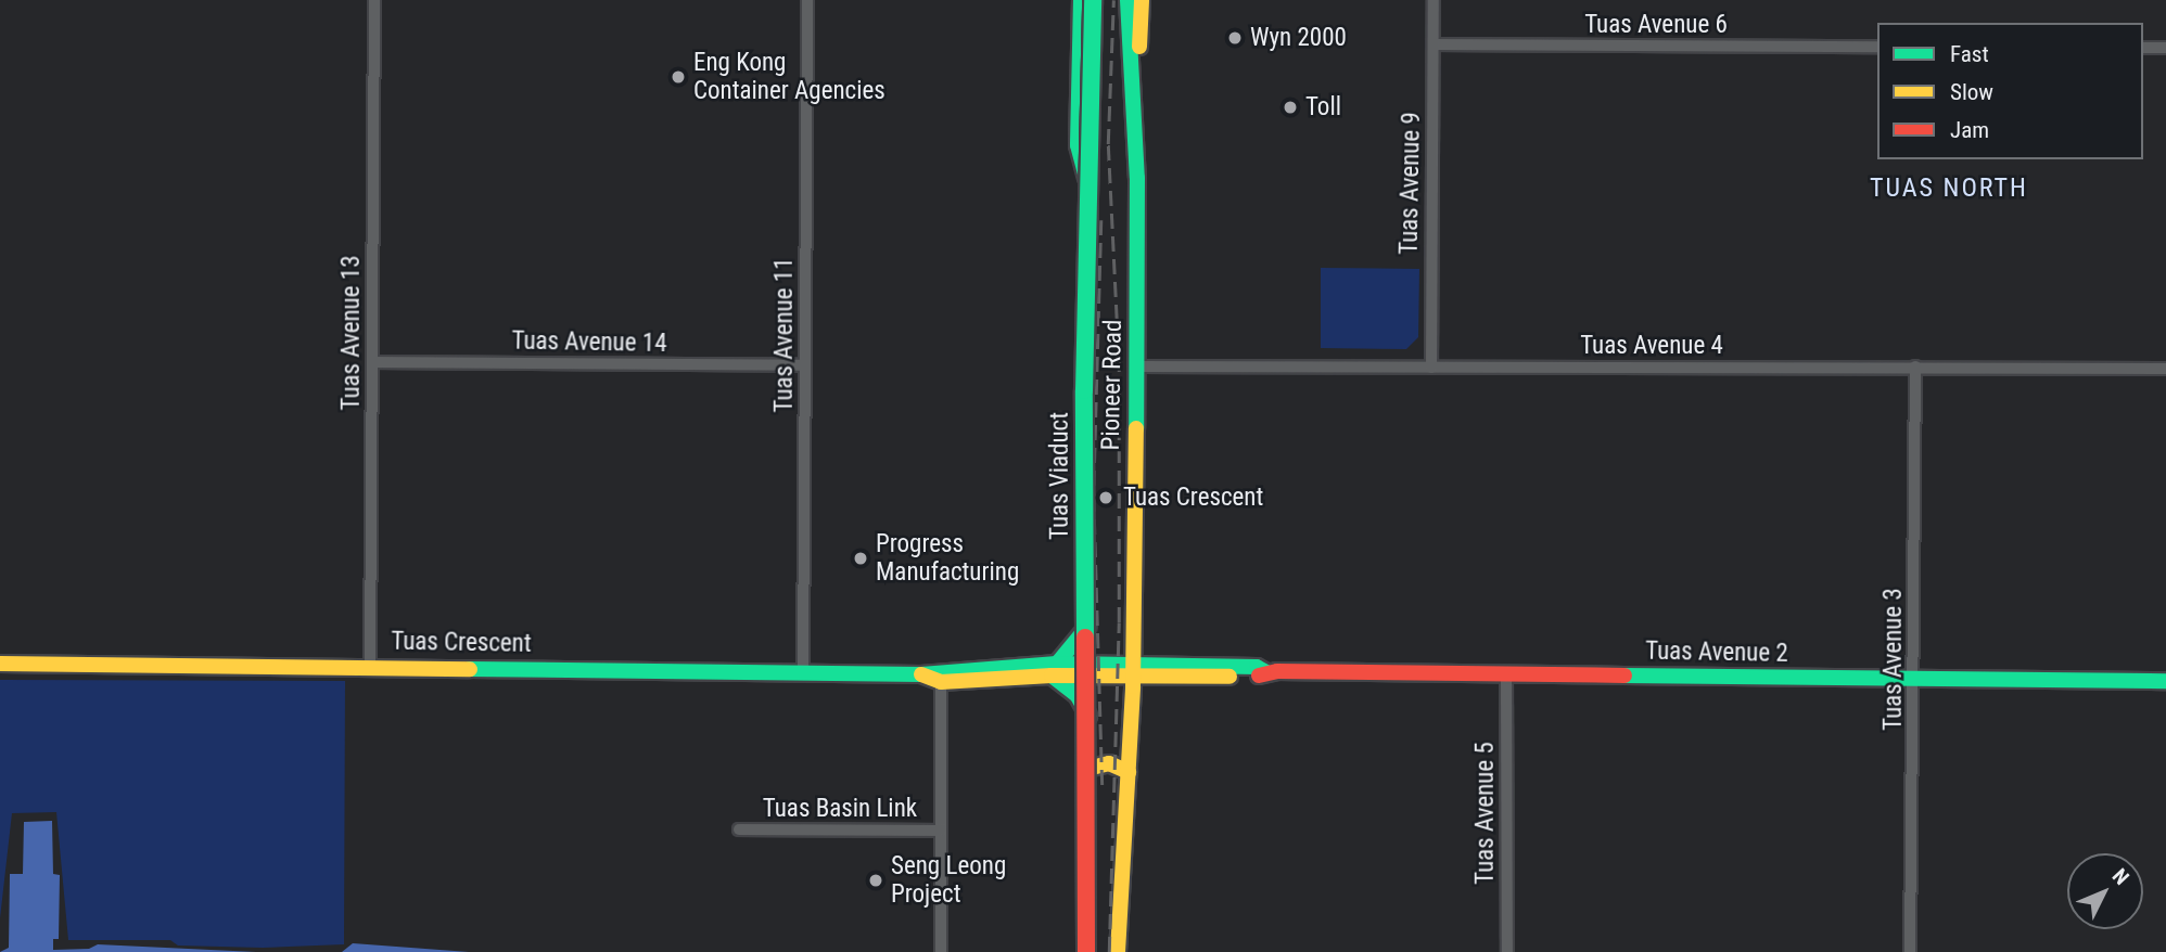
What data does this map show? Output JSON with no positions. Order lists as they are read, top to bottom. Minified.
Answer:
{"streets":{"main road":["Pioneer Road","Tuas Viaduct","Tuas Crescent","Tuas Avenue 2"],"street":["Tuas Avenue 6","Tuas Avenue 9","Tuas Avenue 13","Tuas Avenue 11","Tuas Avenue 14","Tuas Avenue 4","Tuas Avenue 3","Tuas Basin Link","Tuas Avenue 5"]},"crossings":[["Tuas Avenue 6","Tuas Avenue 9"],["Tuas Avenue 9","Tuas Avenue 4"],["Tuas Avenue 13","Tuas Avenue 14"],["Tuas Avenue 13","Tuas Crescent"],["Tuas Avenue 11","Tuas Avenue 14"],["Tuas Avenue 11","Tuas Crescent"],["Tuas Avenue 4","Pioneer Road"],["Tuas Avenue 4","Tuas Avenue 3"],["Pioneer Road","Tuas Crescent"],["Pioneer Road","Tuas Avenue 2"],["Tuas Crescent","Tuas Avenue 2"],["Tuas Crescent","Tuas Basin Link"],["Tuas Avenue 2","Tuas Avenue 3"],["Tuas Avenue 2","Tuas Avenue 5"]],"districts":["TUAS NORTH"],"places":["Wyn 2000","Eng Kong Container Agencies","Toll","Tuas Crescent","Progress Manufacturing","Seng Leong Project"],"legend":["Fast","Slow","Jam"],"north":"top right"}
